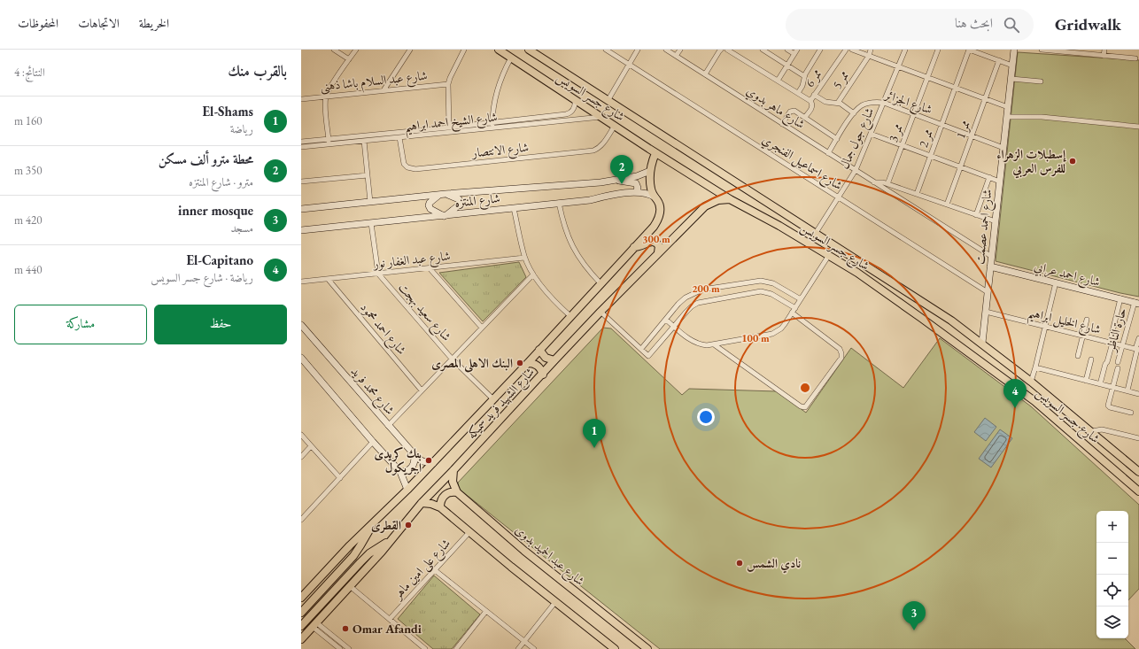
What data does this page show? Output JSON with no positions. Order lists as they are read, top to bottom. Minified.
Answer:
{"streets":{"main road":["شارع جسر السويس","شارع الشهيد فريد سميكه","شارع عبد الحميد بدوى"],"street":["ممر 6","ممر 5","شارع عبد السلام باشا ذهنى","شارع الجزائر","شارع ماهر بدوي","شارع الشيخ احمد ابراهيم","ممر 1","ممر 3","شارع جول جمال","ممر 2","شارع الانتصار","شارع اسماعيل الفنجري","شارع المنتزه","شارع احمد عصمت","شارع عبد الغفار نور","شارع احمد عرابي","شارع سعيد بهجت","شارع الخليل ابراهيم","شارع احمد محمود","حارة الناظر","شارع محمد فريد","شارع على امين ماهر"]},"crossings":[["شارع جسر السويس","شارع الشيخ احمد ابراهيم"],["شارع جسر السويس","شارع جول جمال"],["شارع جسر السويس","شارع الانتصار"],["شارع جسر السويس","شارع احمد عصمت"],["شارع جسر السويس","شارع الشهيد فريد سميكه"],["شارع الجزائر","شارع ماهر بدوي"],["شارع الجزائر","ممر 1"],["شارع الجزائر","ممر 3"],["شارع الجزائر","شارع جول جمال"],["شارع الجزائر","ممر 2"],["شارع الجزائر","شارع احمد عصمت"],["شارع ماهر بدوي","ممر 1"],["شارع ماهر بدوي","ممر 3"],["شارع ماهر بدوي","شارع جول جمال"],["شارع ماهر بدوي","ممر 2"],["شارع ماهر بدوي","شارع احمد عصمت"],["شارع الشيخ احمد ابراهيم","شارع الانتصار"],["شارع جول جمال","شارع اسماعيل الفنجري"],["شارع اسماعيل الفنجري","شارع احمد عصمت"],["شارع المنتزه","شارع الشهيد فريد سميكه"],["شارع احمد عصمت","شارع احمد عرابي"],["شارع احمد عصمت","شارع الخليل ابراهيم"],["شارع عبد الغفار نور","شارع سعيد بهجت"],["شارع عبد الغفار نور","شارع احمد محمود"],["شارع احمد عرابي","حارة الناظر"],["شارع سعيد بهجت","شارع الشهيد فريد سميكه"],["شارع الخليل ابراهيم","حارة الناظر"],["شارع محمد فريد","شارع الشهيد فريد سميكه"]],"places":["إسطبلات الزهراء للفرس العربي","البنك الاهلى المصرى","بنك كريدى اجريكول","القطرى","نادي الشمس","Omar Afandi"],"page":{"header":"Gridwalk","search":"ابحث هنا","nav":["الخريطة","الاتجاهات","المحفوظات"],"heading":["بالقرب منك","النتائج: 4"],"list":[{"mark":"1","name":"El-Shams","note":"رياضة","value":"160 m"},{"mark":"2","name":"محطة مترو ألف مسكن","note":"مترو · شارع المنتزه","value":"350 m"},{"mark":"3","name":"inner mosque","note":"مسجد","value":"420 m"},{"mark":"4","name":"El-Capitano","note":"رياضة · شارع جسر السويس","value":"440 m"}],"pins":["2","4","1","3"],"buttons":["حفظ","مشاركة"],"map_buttons":["+","−"]},"rings":["300 m","200 m","100 m"]}
